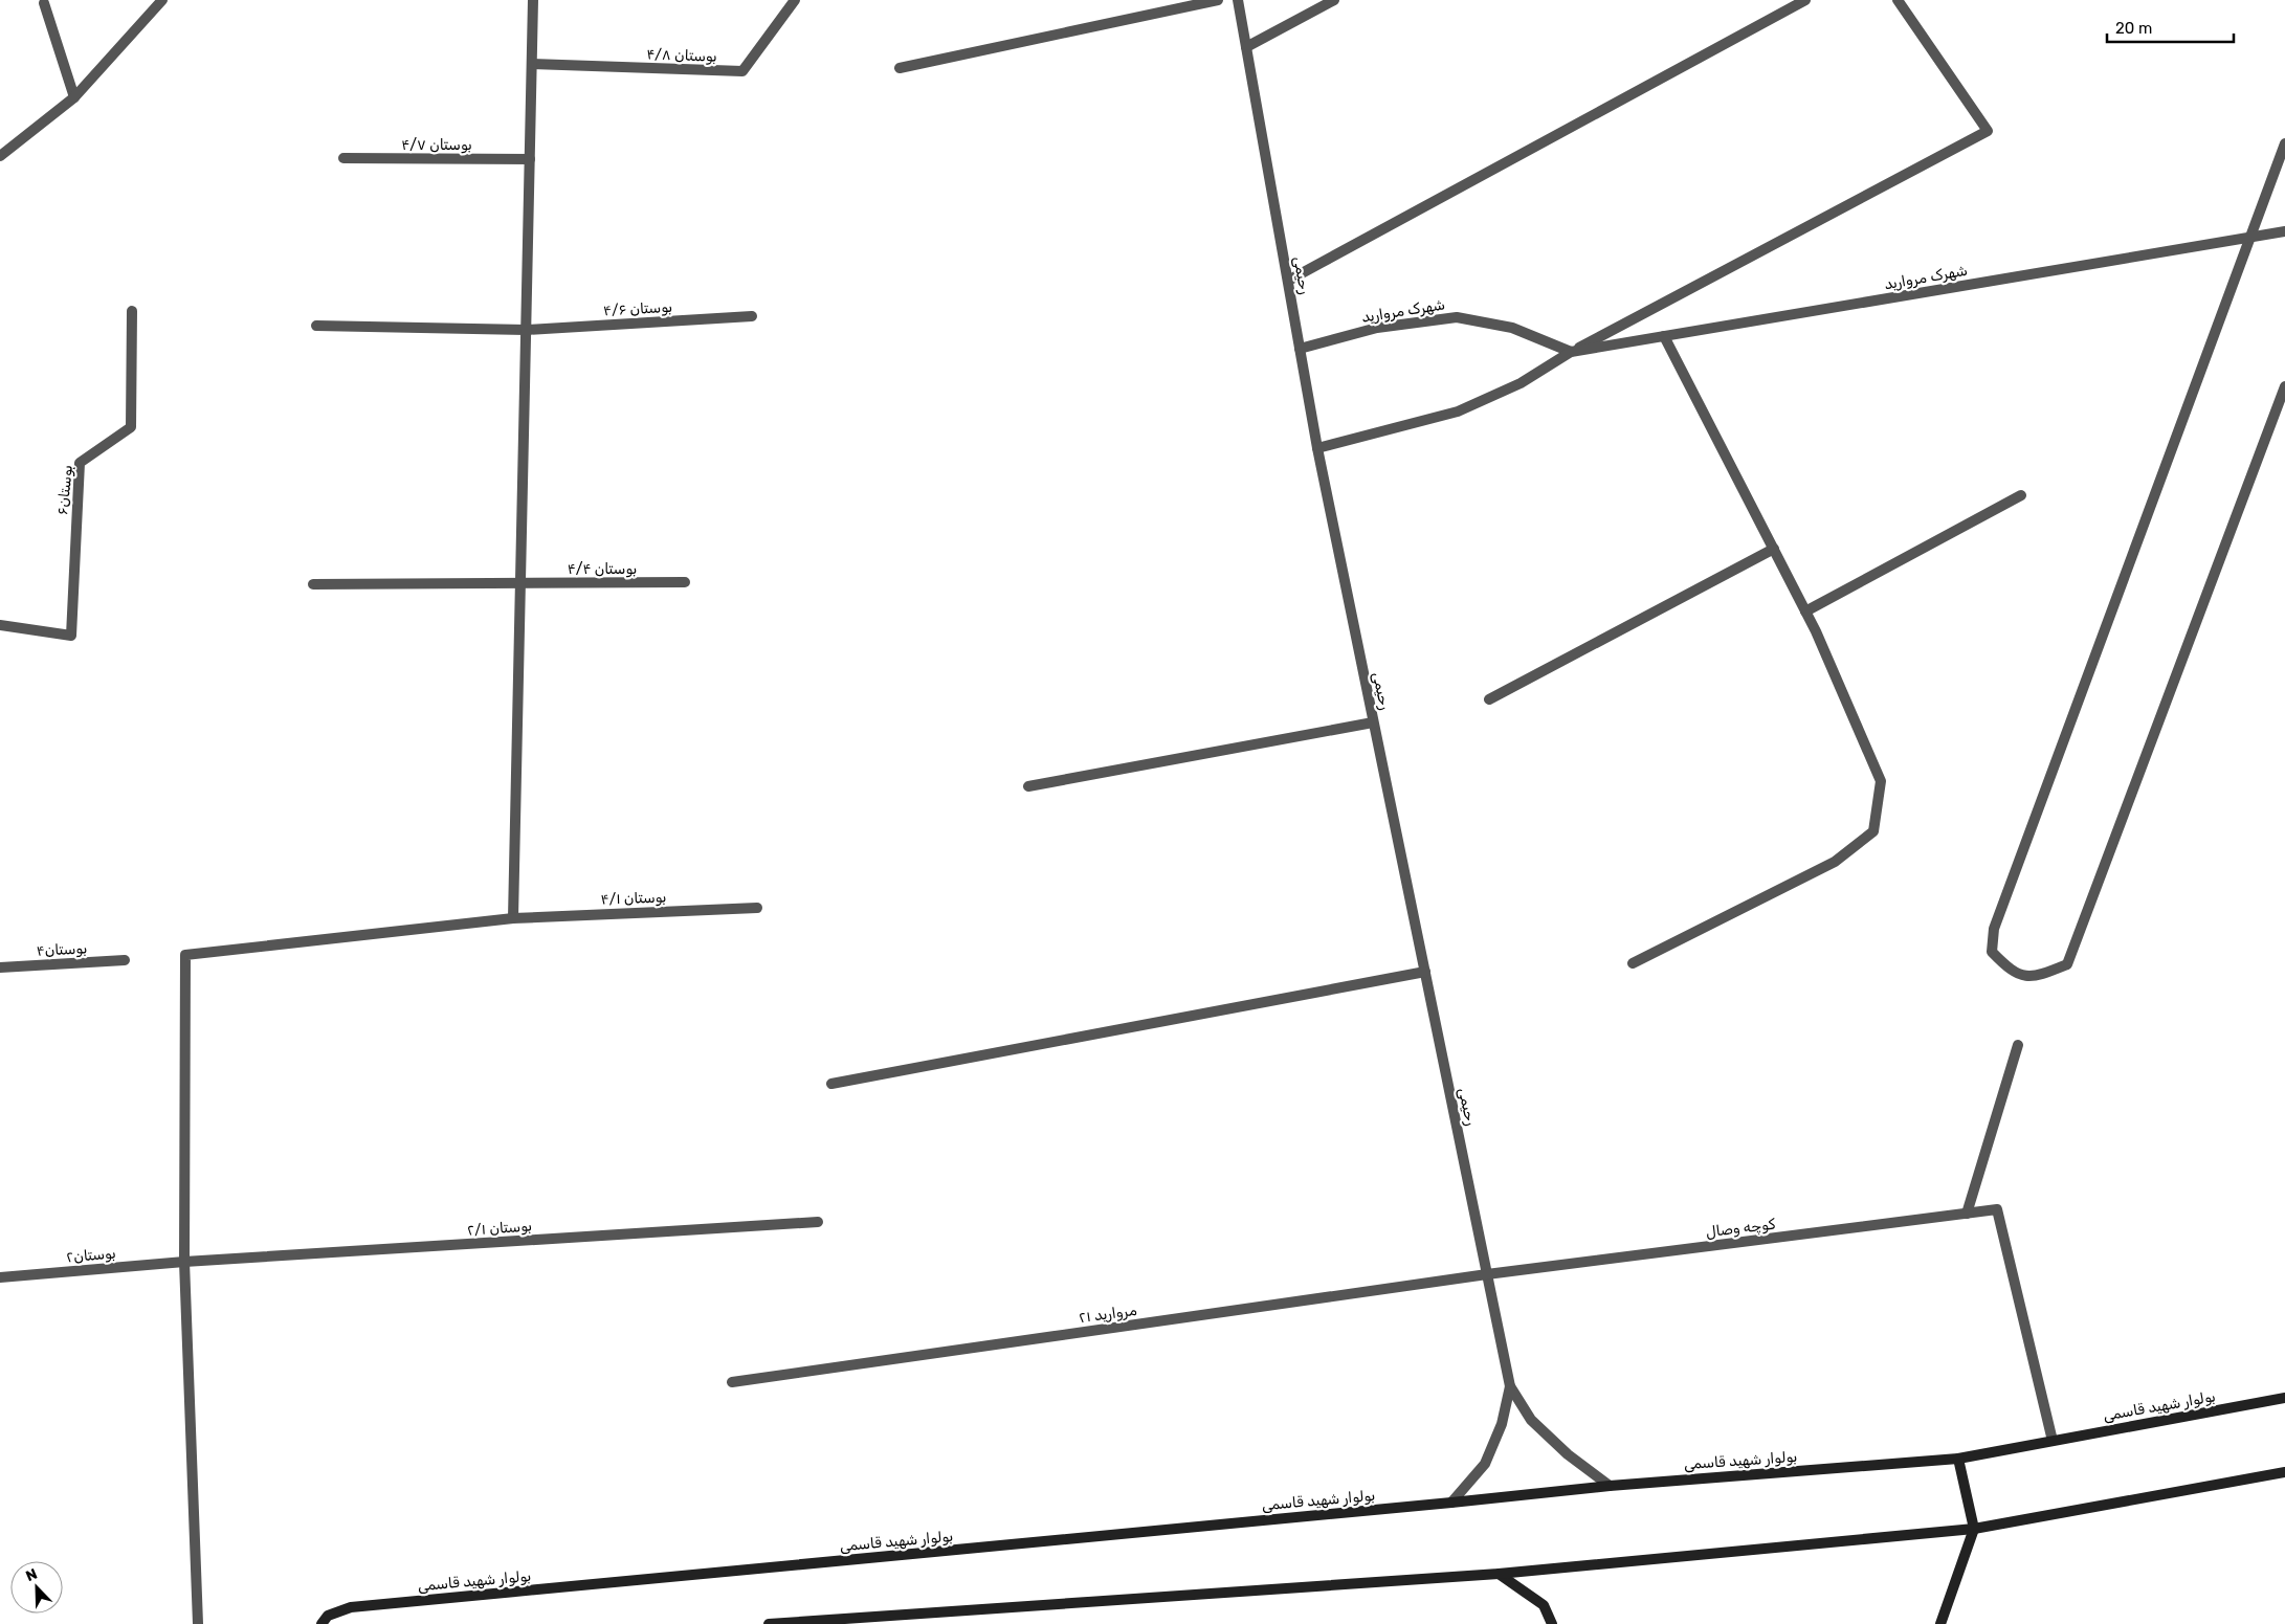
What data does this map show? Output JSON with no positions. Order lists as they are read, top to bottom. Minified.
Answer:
{"streets":{"main road":["بولوار شهید قاسمی"],"street":["بوستان ۴/۸","بوستان ۴/۷","رحیمی","شهرک مروارید","بوستان ۴/۶","بوستان۶","بوستان ۴/۴","بوستان ۴/۱","بوستان۴","بوستان ۲/۱","کوچه وصال","بوستان۲","مروارید ۲۱"]},"crossings":[["رحیمی","شهرک مروارید"],["رحیمی","کوچه وصال"],["رحیمی","مروارید ۲۱"],["رحیمی","بولوار شهید قاسمی"],["بوستان ۴/۱","بوستان ۲/۱"],["بوستان ۴/۱","بوستان۲"],["بوستان ۲/۱","بوستان۲"],["کوچه وصال","مروارید ۲۱"],["کوچه وصال","بولوار شهید قاسمی"]],"scale_bar":"20 m","north":"top left"}
